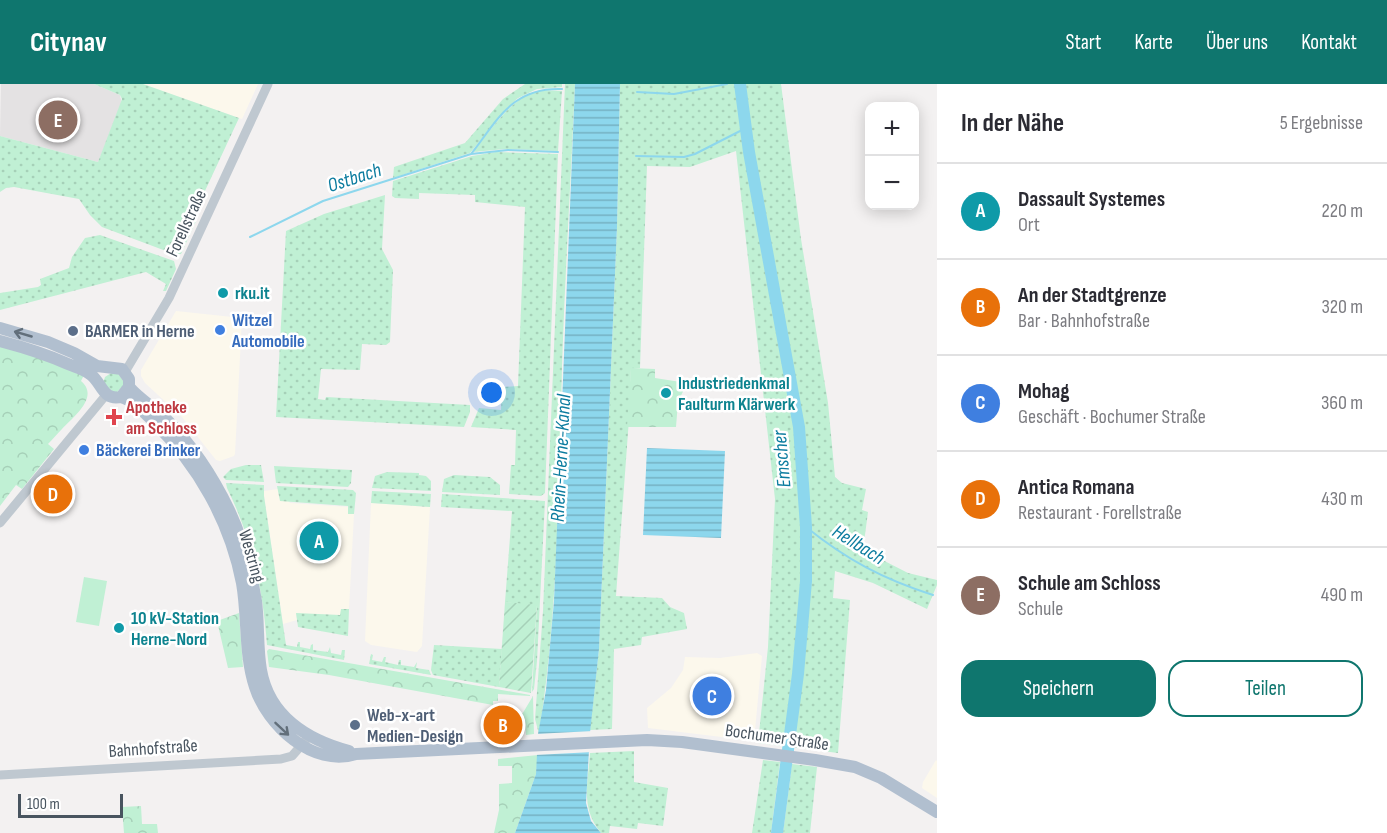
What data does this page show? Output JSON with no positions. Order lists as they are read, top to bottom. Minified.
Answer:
{"streets":{"main road":["Westring","Bochumer Straße"],"street":["Forellstraße","Bahnhofstraße"]},"crossings":[["Forellstraße","Westring"],["Westring","Bochumer Straße"],["Westring","Bahnhofstraße"],["Bochumer Straße","Bahnhofstraße"]],"water":["Ostbach","Rhein-Herne-Kanal","Emscher","Hellbach"],"places":{"other":["rku.it","Witzel Automobile","BARMER in Herne","Industriedenkmal Faulturm Klärwerk","Bäckerei Brinker","10 kV-Station Herne-Nord","Web-x-art Medien-Design"],"health":["Apotheke am Schloss"]},"scale_bar":"100 m","page":{"header":"Citynav","nav":["Start","Karte","Über uns","Kontakt"],"heading":["In der Nähe","5 Ergebnisse"],"pins":["E","D","A","C","B"],"map_buttons":["+","−"],"list":[{"mark":"A","name":"Dassault Systemes","note":"Ort","value":"220 m"},{"mark":"B","name":"An der Stadtgrenze","note":"Bar · Bahnhofstraße","value":"320 m"},{"mark":"C","name":"Mohag","note":"Geschäft · Bochumer Straße","value":"360 m"},{"mark":"D","name":"Antica Romana","note":"Restaurant · Forellstraße","value":"430 m"},{"mark":"E","name":"Schule am Schloss","note":"Schule","value":"490 m"}],"buttons":["Speichern","Teilen"],"scale":"100 m"}}
